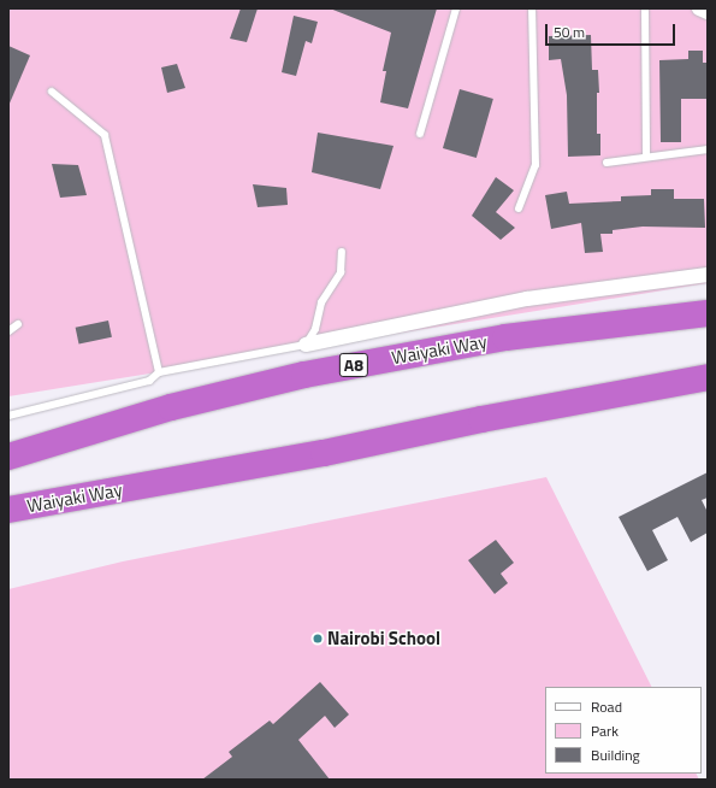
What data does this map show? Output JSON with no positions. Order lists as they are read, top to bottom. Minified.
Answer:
{"streets":{"highway":["Waiyaki Way","A8"]},"places":["Nairobi School"],"legend":["Road","Park","Building"],"scale_bar":"50 m"}
